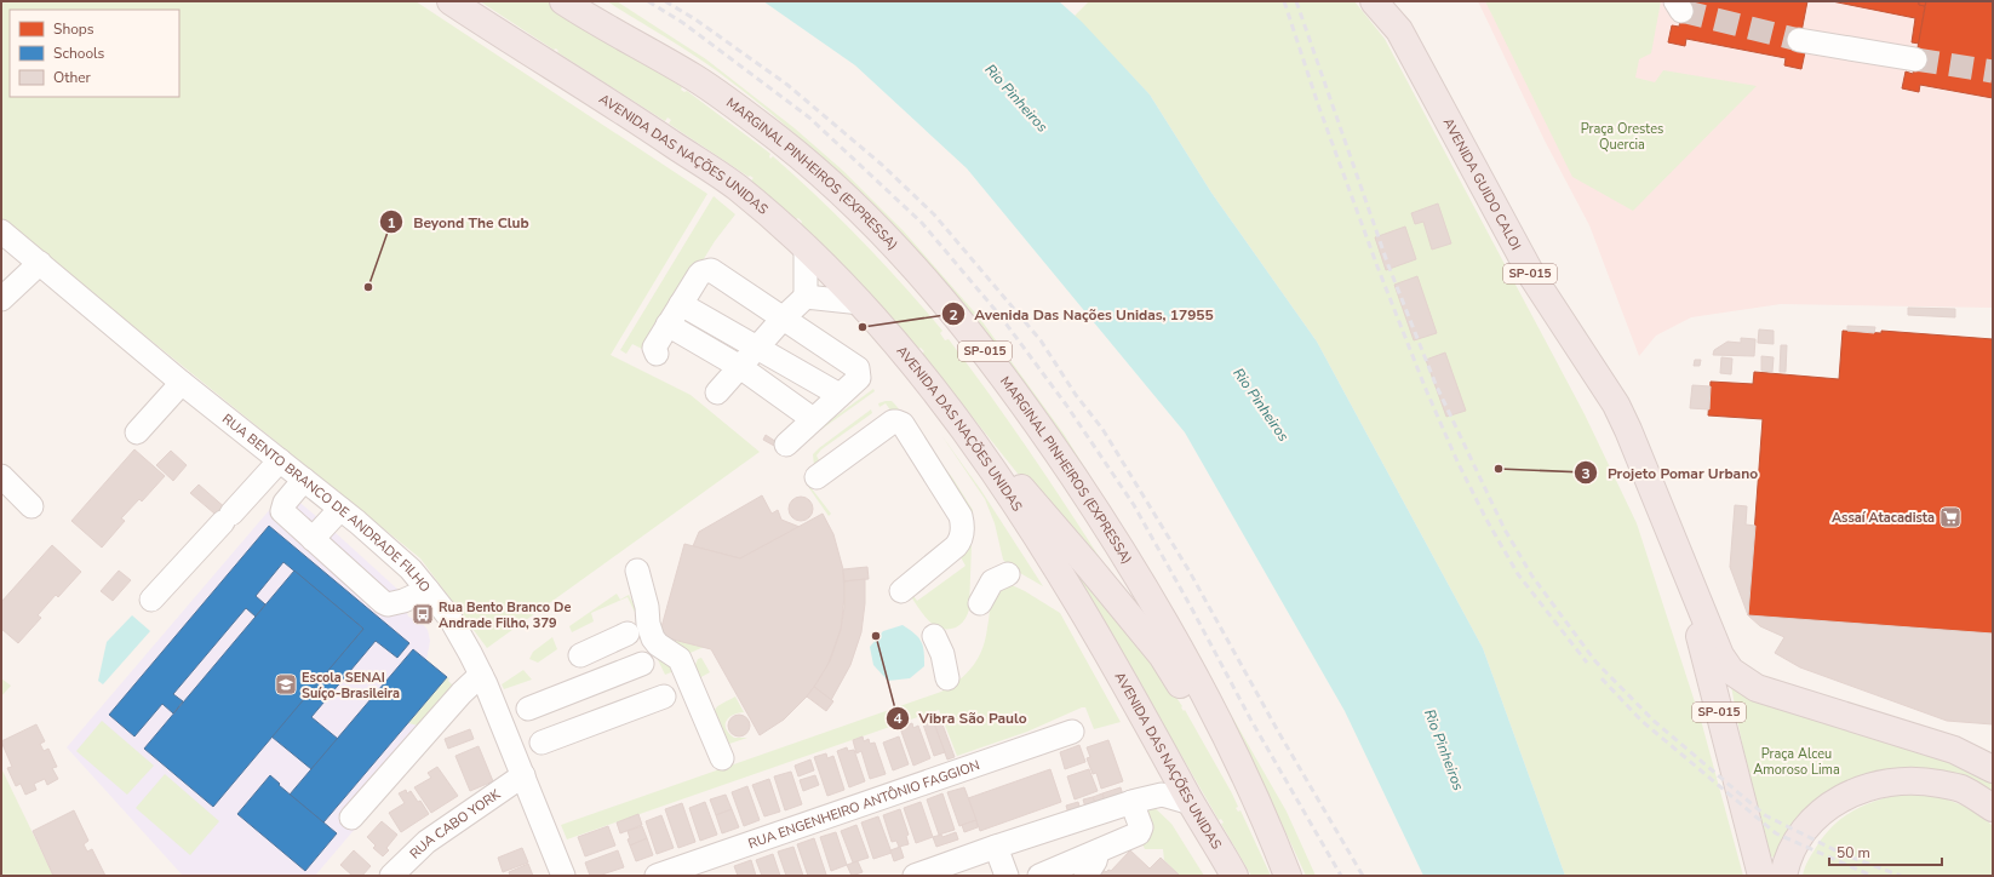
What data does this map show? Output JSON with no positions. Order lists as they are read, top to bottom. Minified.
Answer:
{"streets":{"highway":["AVENIDA DAS NAÇÕES UNIDAS","MARGINAL PINHEIROS (EXPRESSA)","AVENIDA GUIDO CALOI","SP-015"],"street":["RUA BENTO BRANCO DE ANDRADE FILHO","RUA ENGENHEIRO ANTÔNIO FAGGION","RUA CABO YORK"]},"crossings":[["AVENIDA GUIDO CALOI","SP-015"],["RUA BENTO BRANCO DE ANDRADE FILHO","RUA CABO YORK"]],"water":["Rio Pinheiros"],"parks":["Praça Orestes Quercia","Praça Alceu Amoroso Lima"],"places":{"other":["Beyond The Club","Avenida Das Nações Unidas, 17955","Projeto Pomar Urbano","Vibra São Paulo"],"supermarket":["Assaí Atacadista"],"bus stop":["Rua Bento Branco De Andrade Filho, 379"],"school or university":["Escola SENAI Suíço-Brasileira"]},"legend":["Shops","Schools","Other"],"scale_bar":"50 m"}
